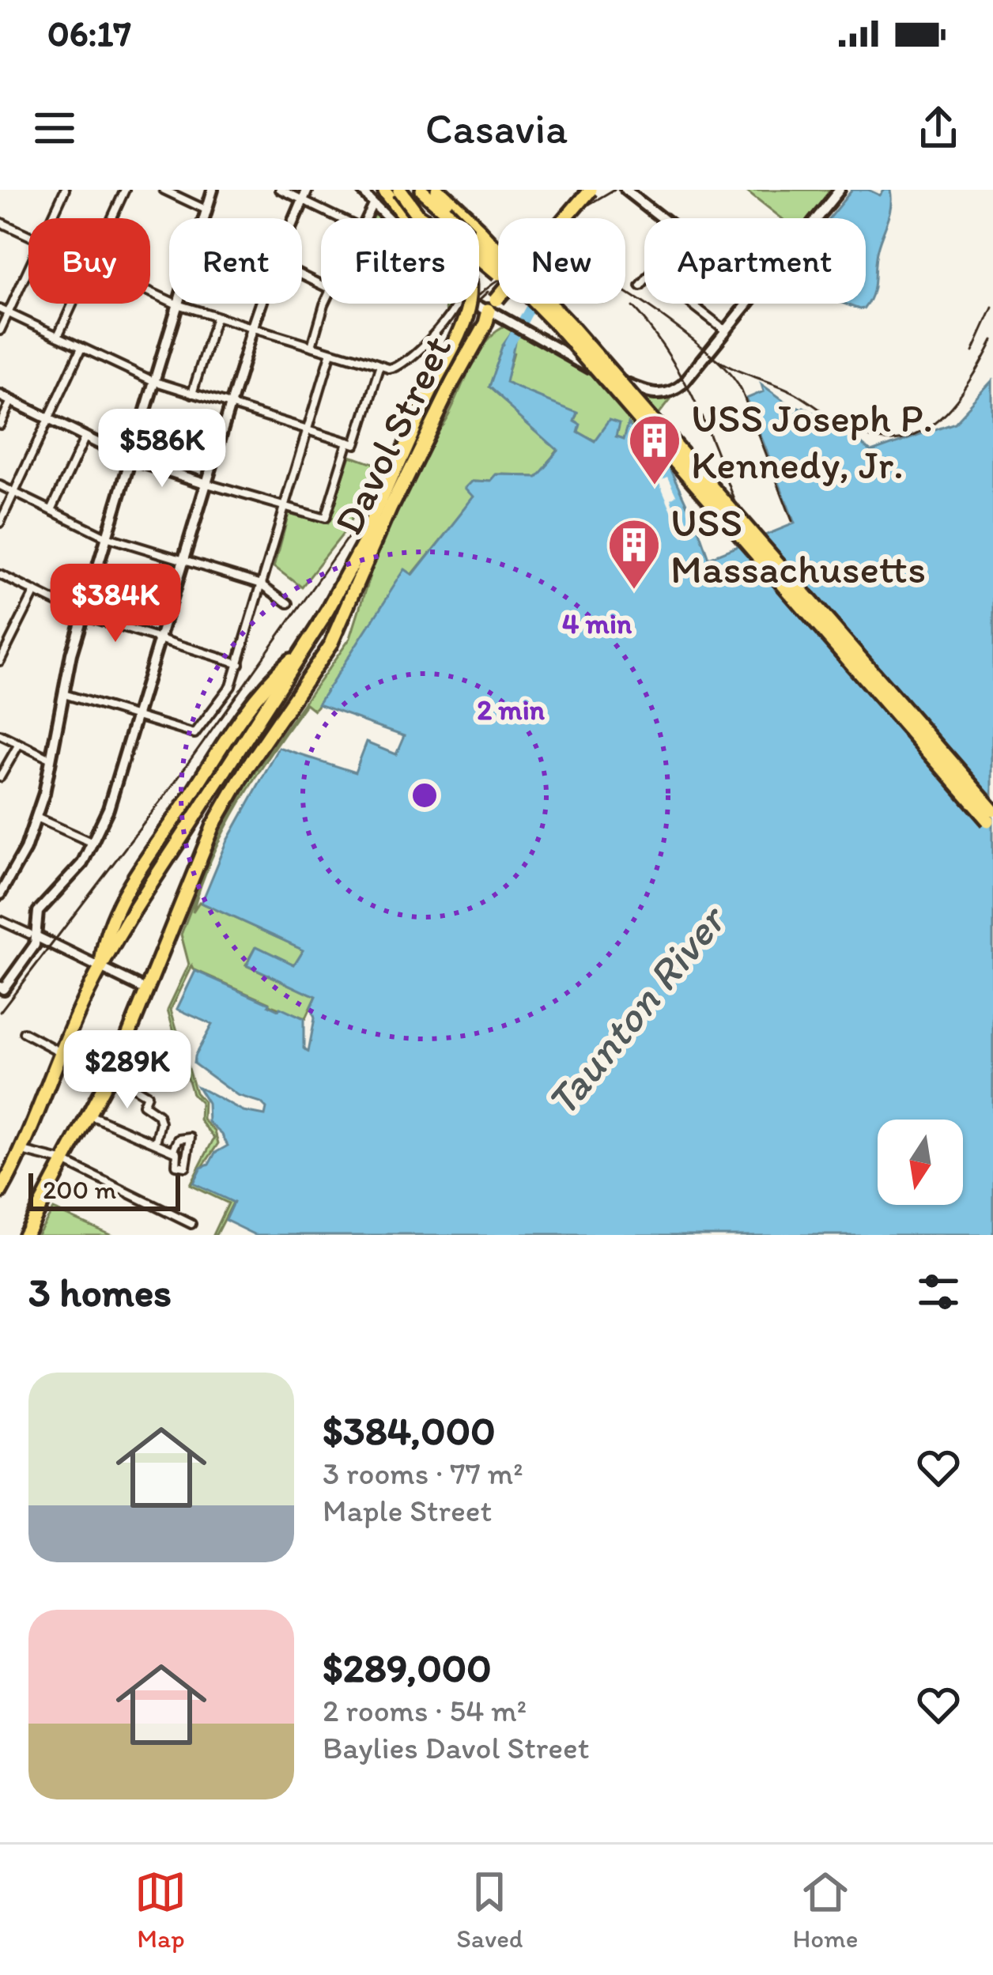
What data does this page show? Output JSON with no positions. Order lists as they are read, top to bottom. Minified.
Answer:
{"streets":{"highway":["Davol Street"]},"water":["Taunton River"],"places":{"building":["USS Joseph P. Kennedy, Jr.","USS Massachusetts"]},"scale_bar":"200 m","north":"bottom","page":{"status":"06:17","header":"Casavia","chip":["Buy","Rent","Filters","New","Apartment"],"price":["$586K","$384K","$289K"],"scale":"200 m","heading":"3 homes","list":[{"name":"$384,000","note":"3 rooms · 77 m² · Maple Street"},{"name":"$289,000","note":"2 rooms · 54 m² · Baylies Davol Street"}],"tabs":["Map","Saved","Home"]},"rings":["4 min","2 min"]}
